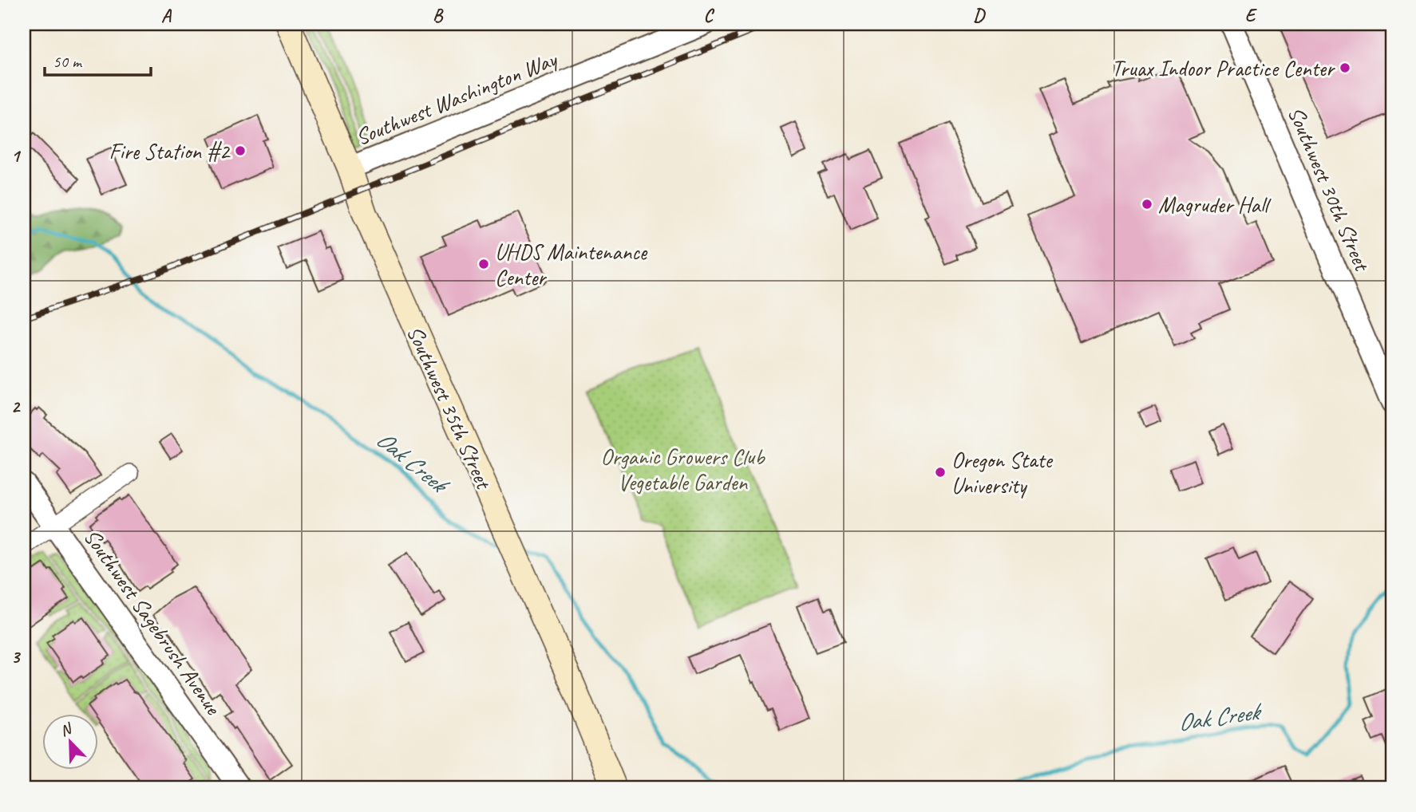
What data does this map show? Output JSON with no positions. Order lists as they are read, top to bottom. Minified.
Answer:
{"streets":{"main road":["Southwest 35th Street"],"street":["Southwest Washington Way","Southwest 30th Street","Southwest Sagebrush Avenue"]},"crossings":[["Southwest Washington Way","Southwest 35th Street"]],"water":["Oak Creek"],"parks":["Organic Growers Club Vegetable Garden"],"places":["Truax Indoor Practice Center","Fire Station #2","Magruder Hall","UHDS Maintenance Center","Oregon State University"],"scale_bar":"50 m","north":"top left","grid":{"columns":["A","B","C","D","E"],"rows":["1","2","3"]}}
